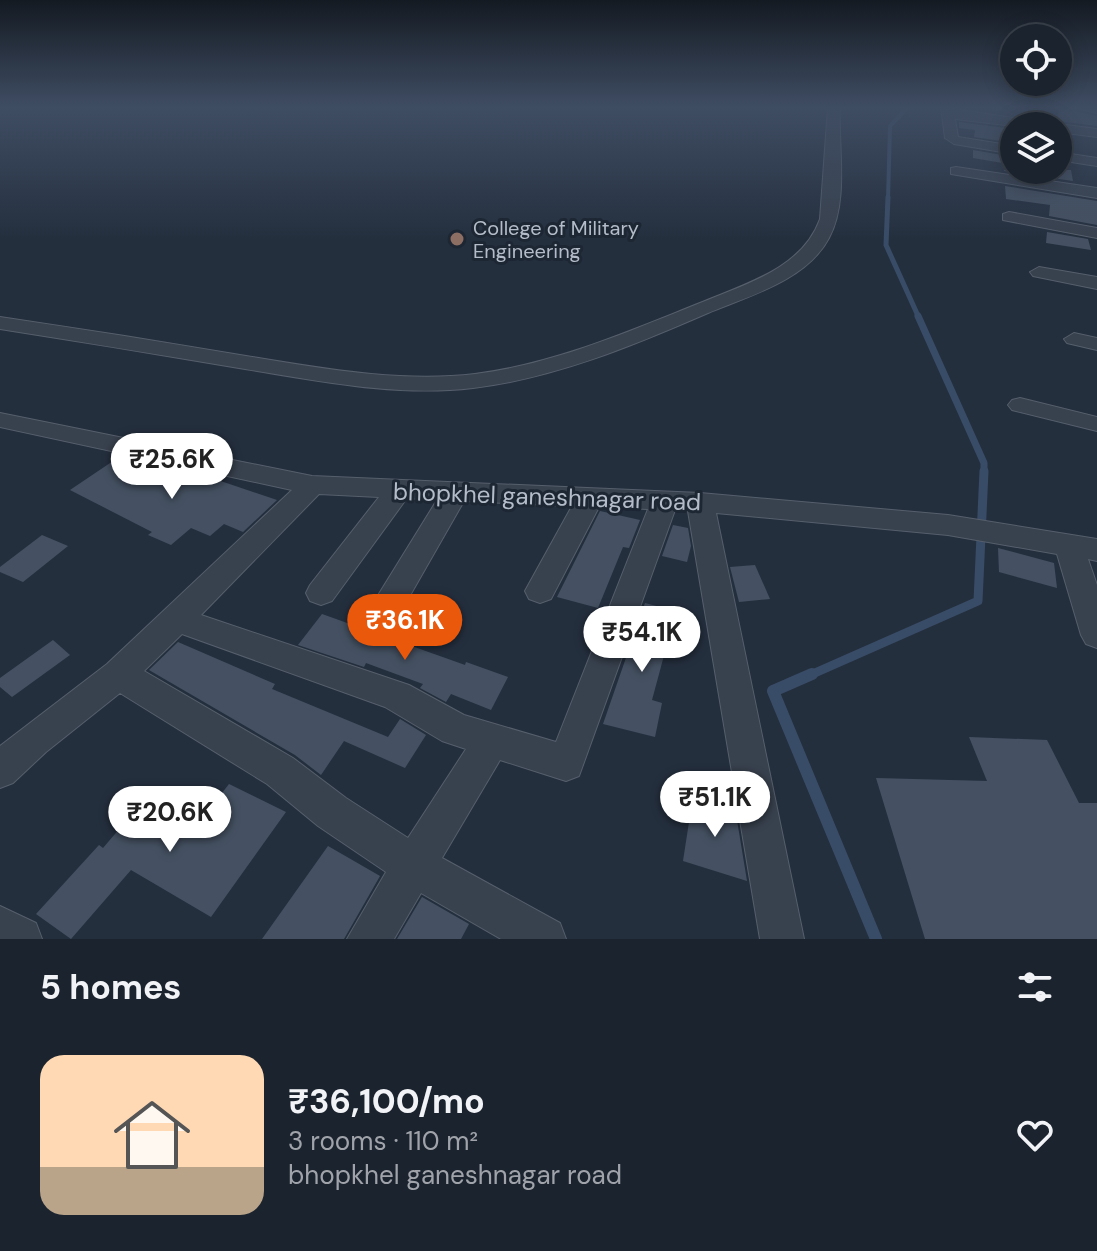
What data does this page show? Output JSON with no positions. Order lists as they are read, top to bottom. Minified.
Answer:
{"streets":{"street":["bhopkhel ganeshnagar road"]},"places":["College of Military Engineering"],"page":{"price":["₹25.6K","₹36.1K","₹54.1K","₹51.1K","₹20.6K"],"heading":"5 homes","list":[{"name":"₹36,100/mo","note":"3 rooms · 110 m² · bhopkhel ganeshnagar road"}]}}
